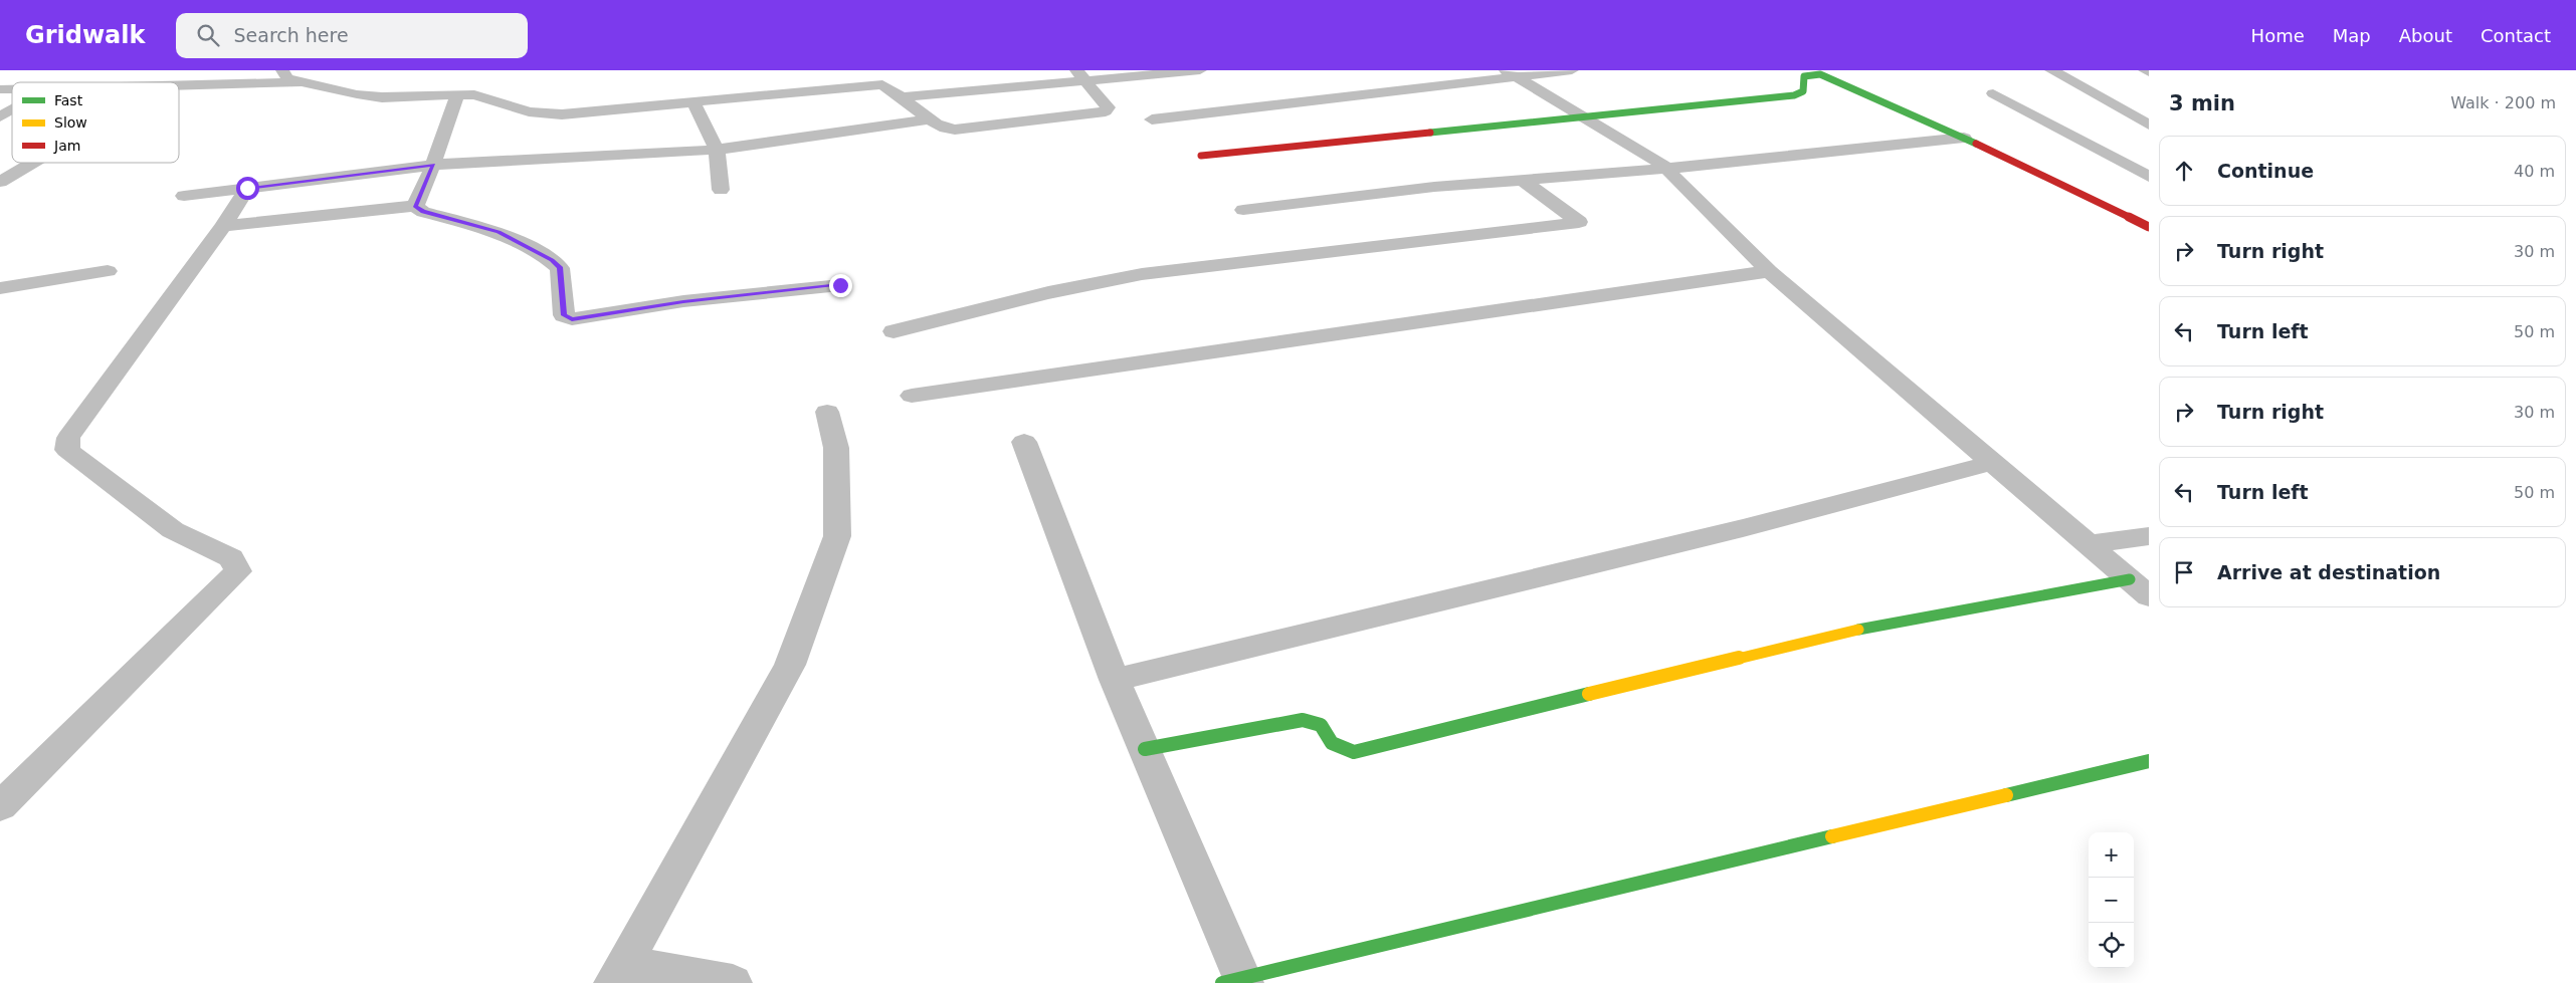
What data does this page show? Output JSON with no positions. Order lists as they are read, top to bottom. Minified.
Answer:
{"legend":["Fast","Slow","Jam"],"page":{"header":"Gridwalk","search":"Search here","nav":["Home","Map","About","Contact"],"heading":["3 min","Walk · 200 m"],"list":[["Continue","40 m"],["Turn right","30 m"],["Turn left","50 m"],["Turn right","30 m"],["Turn left","50 m"],"Arrive at destination"],"map_buttons":["+","−"]}}
